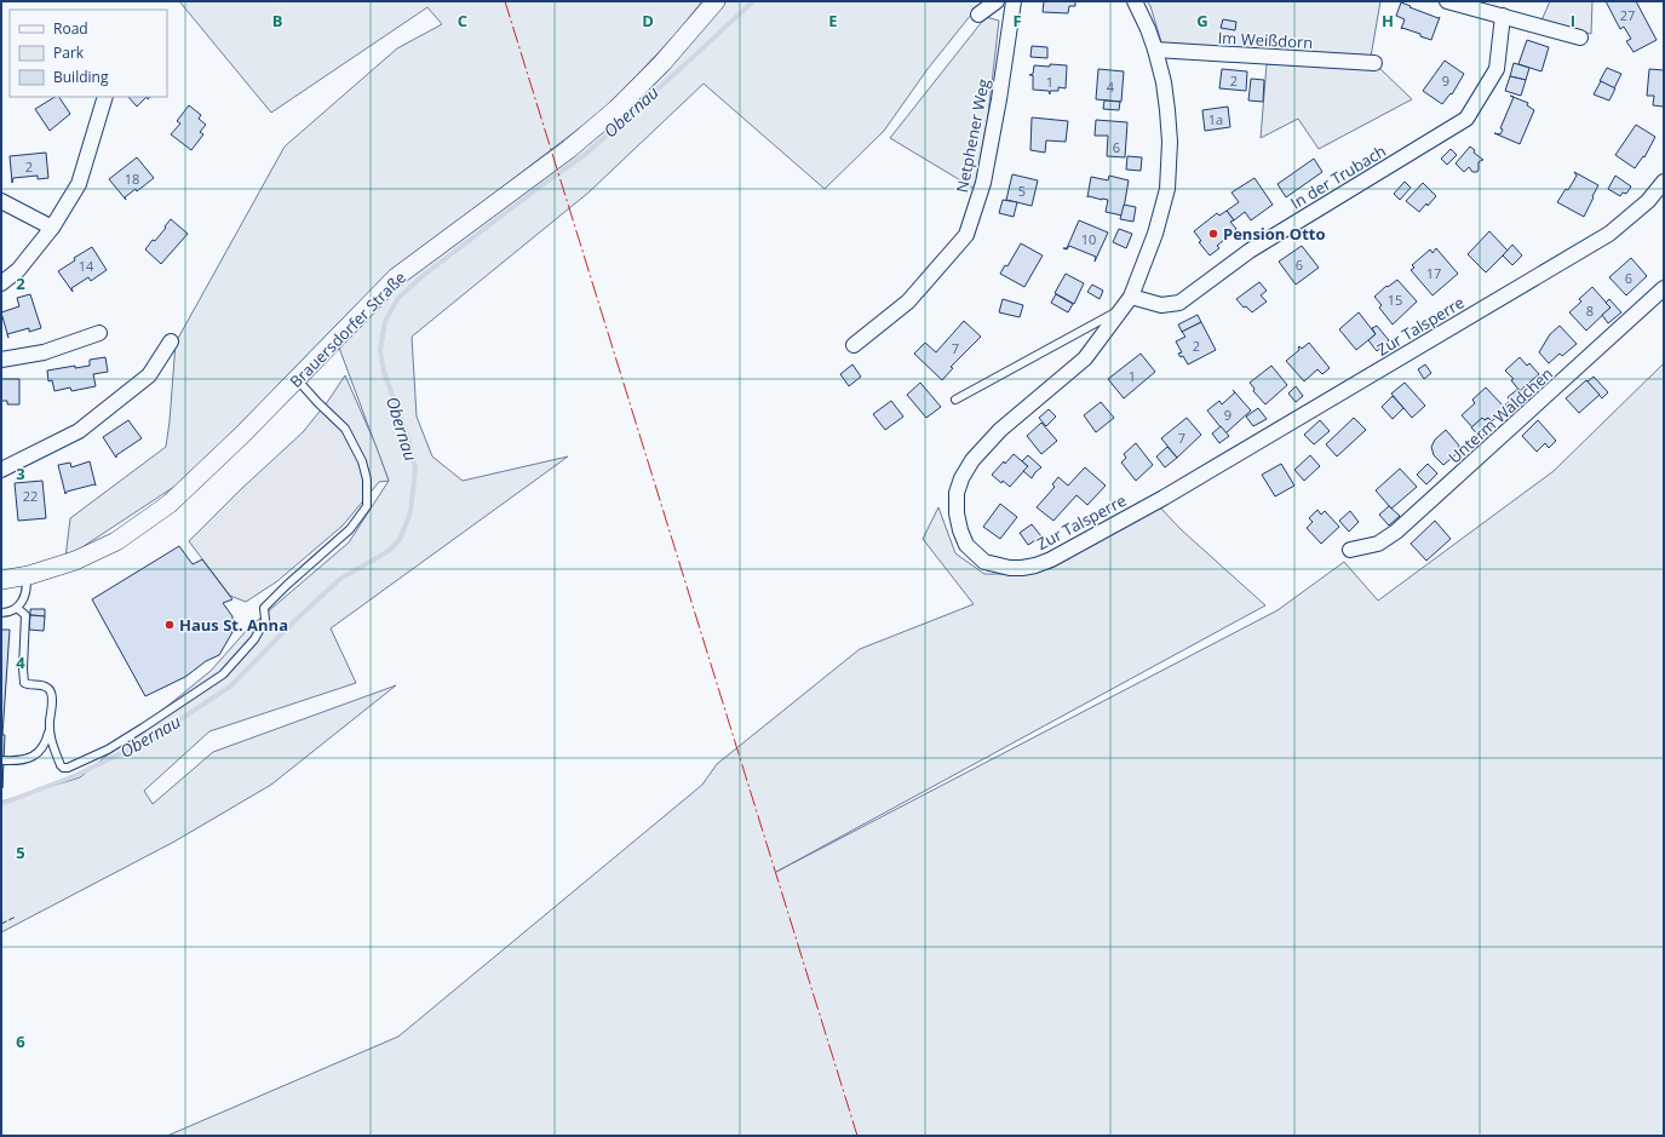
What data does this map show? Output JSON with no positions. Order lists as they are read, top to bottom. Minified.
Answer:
{"streets":{"street":["Im Weißdorn","Netphener Weg","In der Trubach","Zur Talsperre","Brauersdorfer Straße","Unterm Wäldchen"]},"crossings":[["Im Weißdorn","Zur Talsperre"],["In der Trubach","Zur Talsperre"]],"water":["Obernau"],"places":["Pension Otto","Haus St. Anna"],"house_numbers":["27","2","9","1","4","1a","6","2","18","5","10","6","14","17","6","15","8","2","7","1","9","7","22"],"legend":["Road","Park","Building"],"grid":{"columns":["B","C","D","E","F","G","H","I"],"rows":["2","3","4","5","6"]}}
